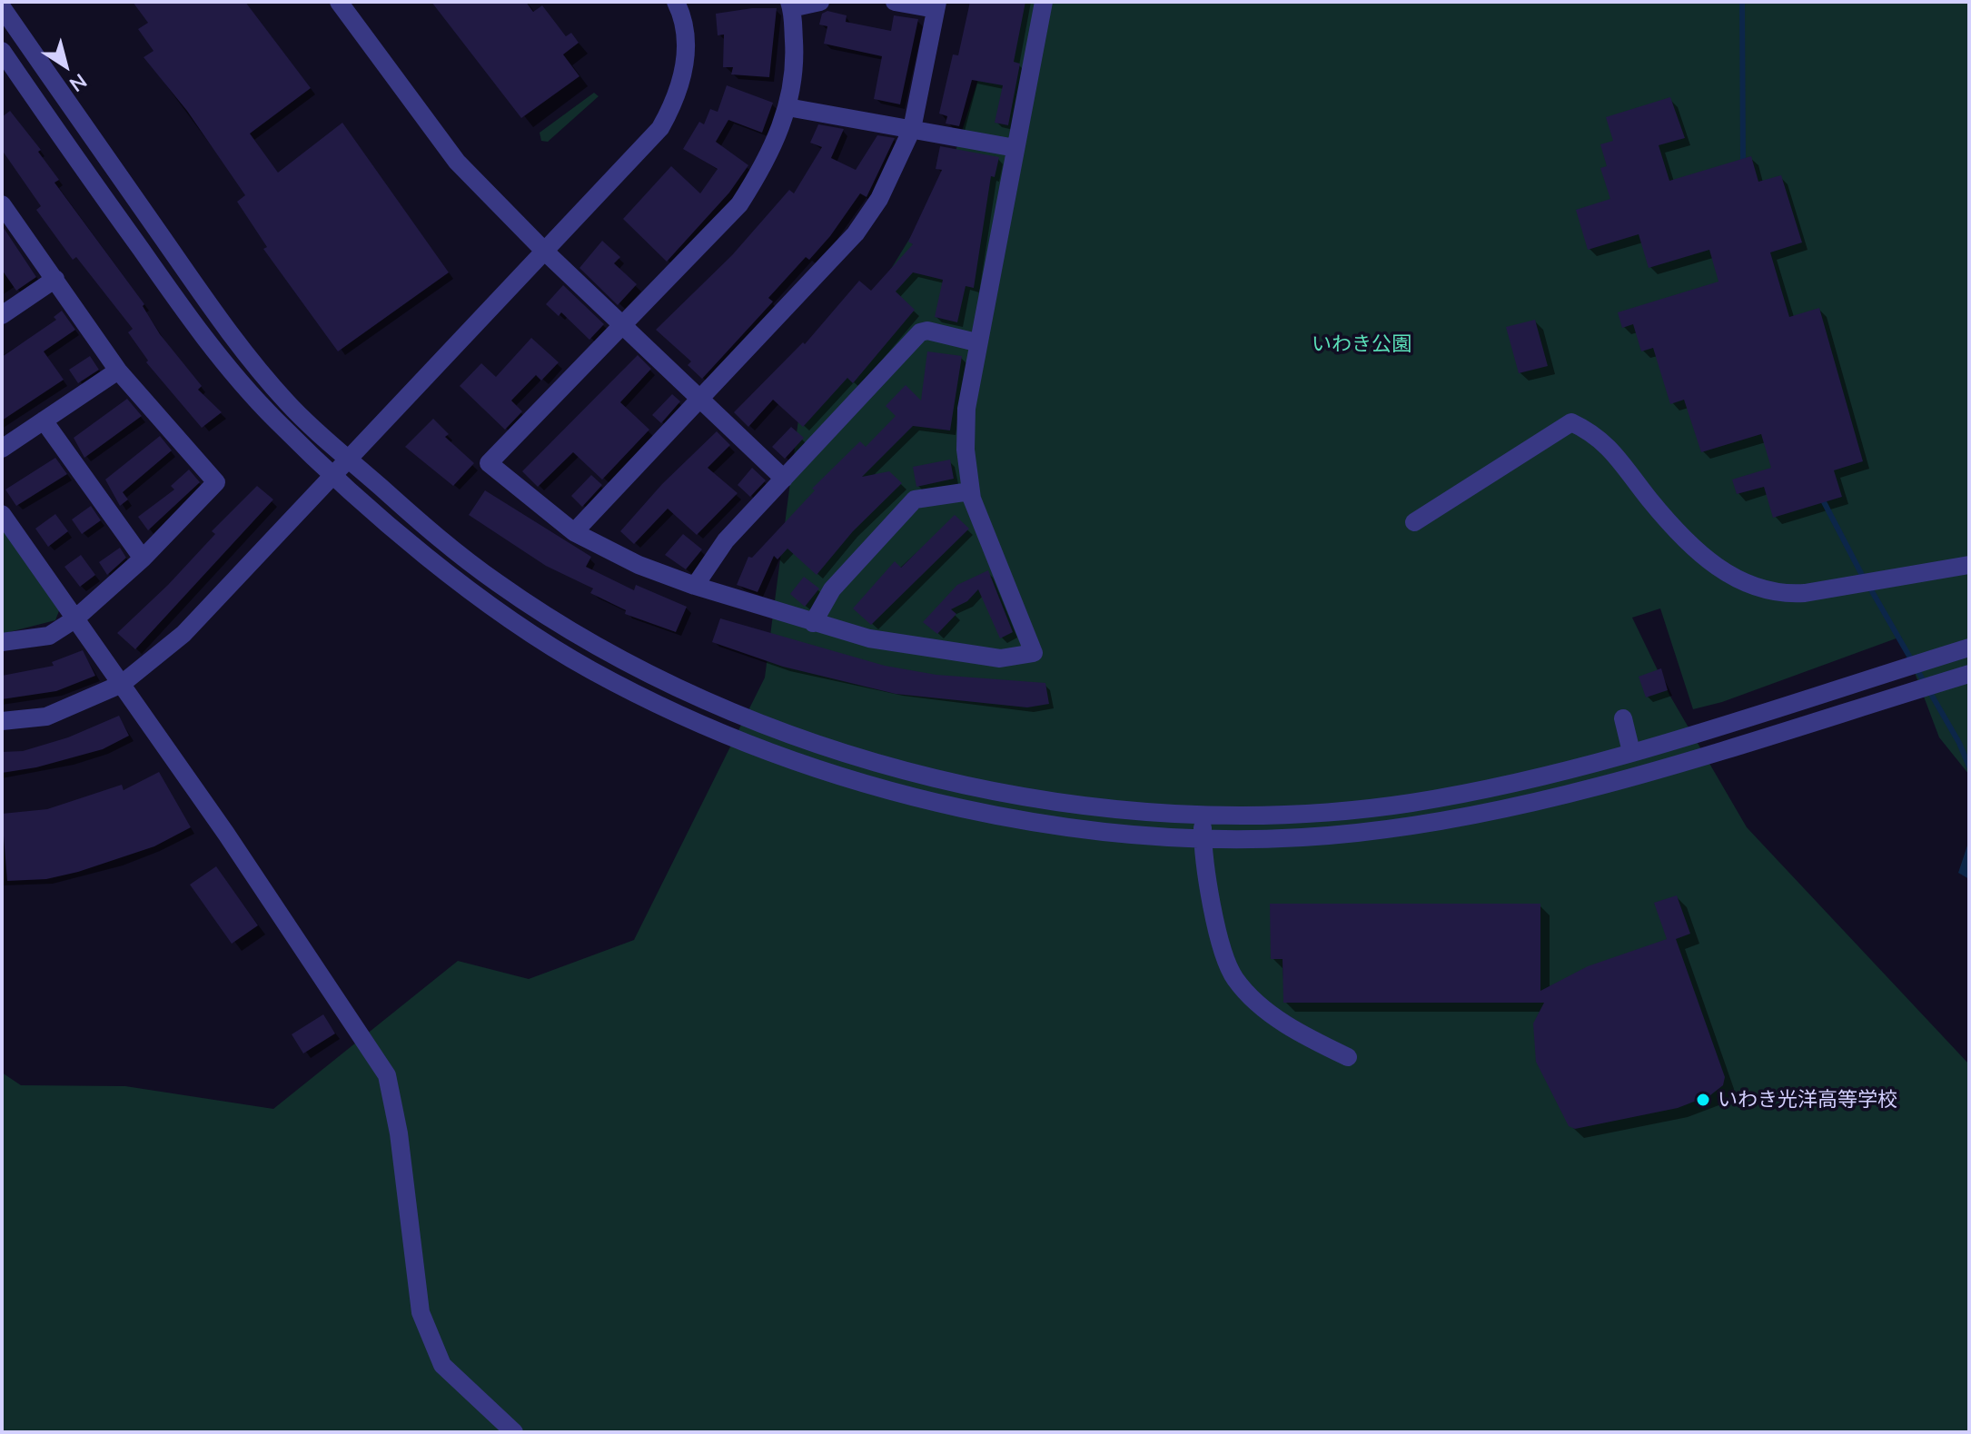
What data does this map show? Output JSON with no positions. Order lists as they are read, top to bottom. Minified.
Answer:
{"parks":["いわき公園"],"places":["いわき光洋高等学校"],"north":"bottom right"}
